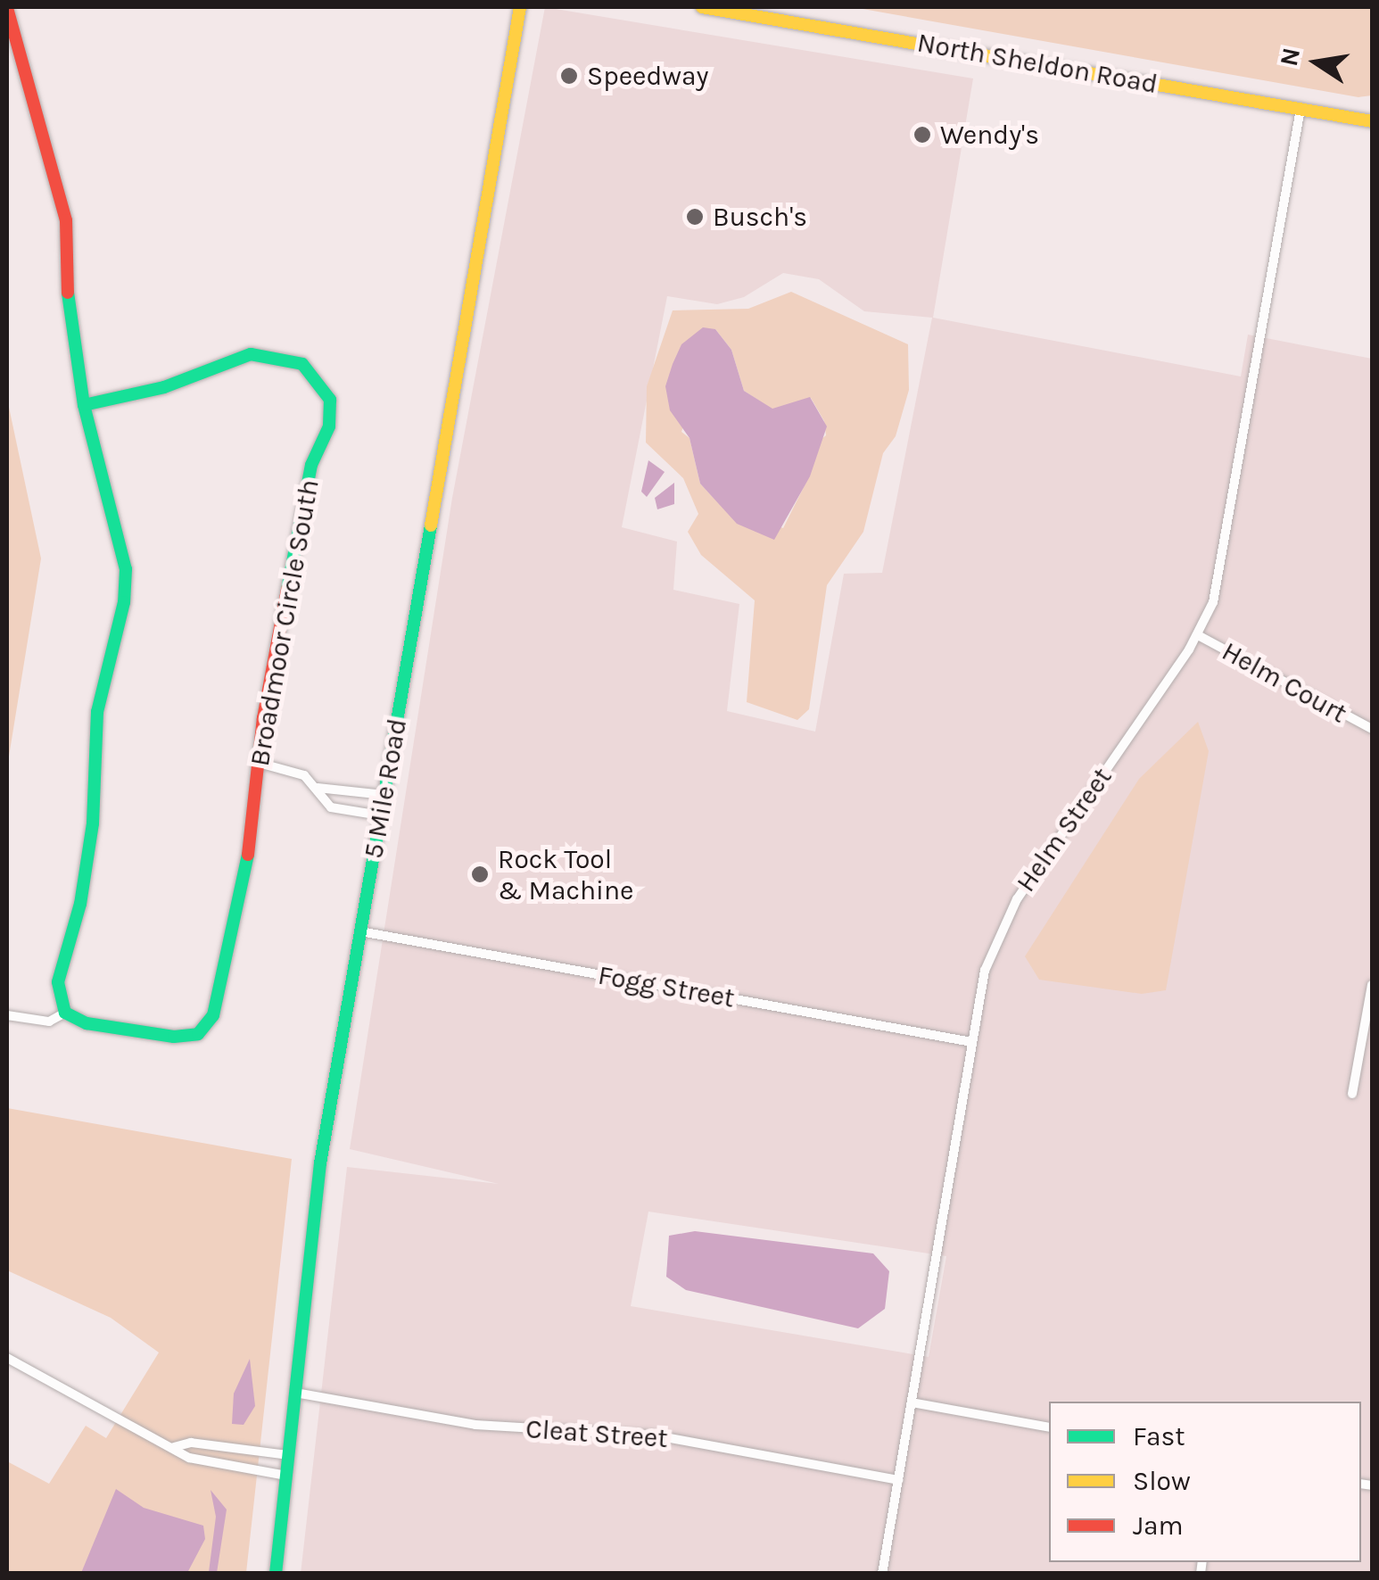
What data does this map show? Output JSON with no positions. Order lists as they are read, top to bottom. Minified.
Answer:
{"streets":{"street":["North Sheldon Road","Broadmoor Circle South","Helm Court","5 Mile Road","Helm Street","Fogg Street","Cleat Street"]},"crossings":[["North Sheldon Road","Helm Street"],["Helm Court","Helm Street"],["5 Mile Road","Fogg Street"],["5 Mile Road","Cleat Street"],["Helm Street","Fogg Street"],["Helm Street","Cleat Street"]],"places":["Speedway","Wendy's","Busch's","Rock Tool & Machine"],"legend":["Fast","Slow","Jam"],"north":"left"}
